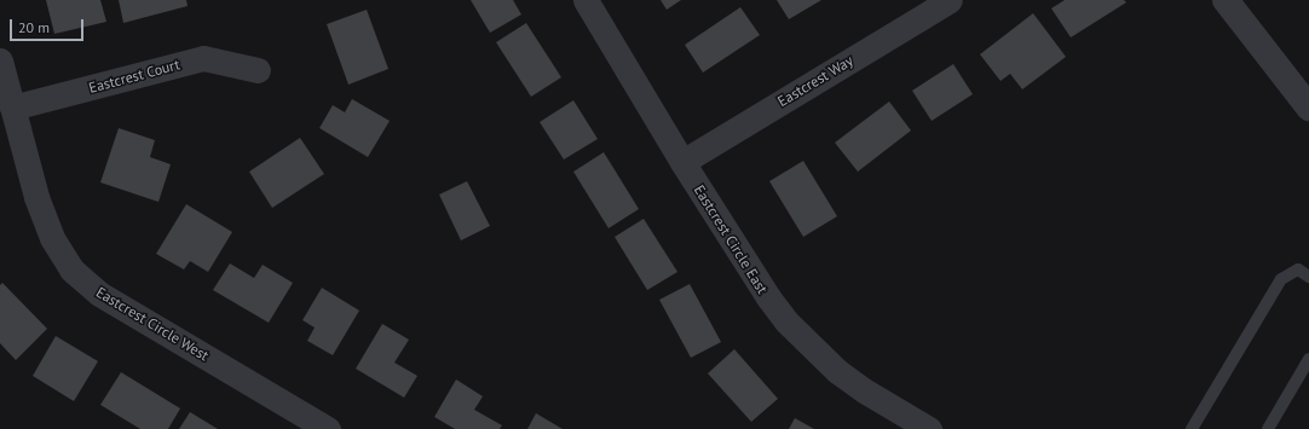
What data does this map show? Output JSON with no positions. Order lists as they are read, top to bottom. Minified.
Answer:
{"streets":{"street":["Eastcrest Court","Eastcrest Way","Eastcrest Circle East","Eastcrest Circle West"]},"crossings":[["Eastcrest Court","Eastcrest Circle West"],["Eastcrest Way","Eastcrest Circle East"]],"scale_bar":"20 m"}
